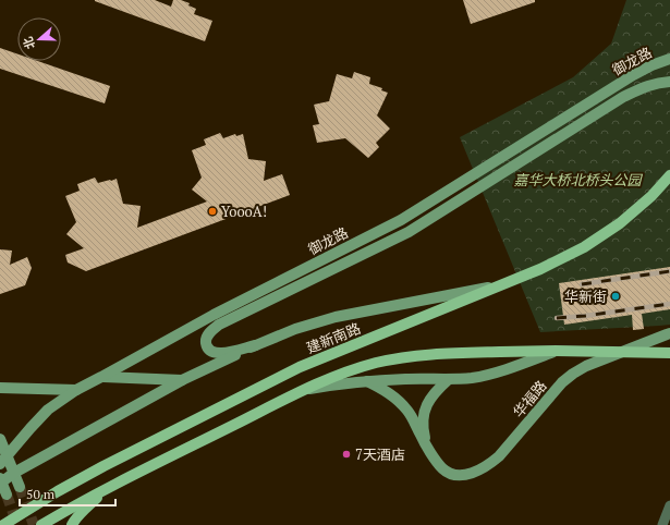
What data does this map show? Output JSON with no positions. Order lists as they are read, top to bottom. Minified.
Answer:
{"streets":{"main road":["御龙路","建新南路","华福路"]},"parks":["嘉华大桥北桥头公园"],"places":["YoooA!","华新街","7天酒店"],"scale_bar":"50 m","north":"left"}
